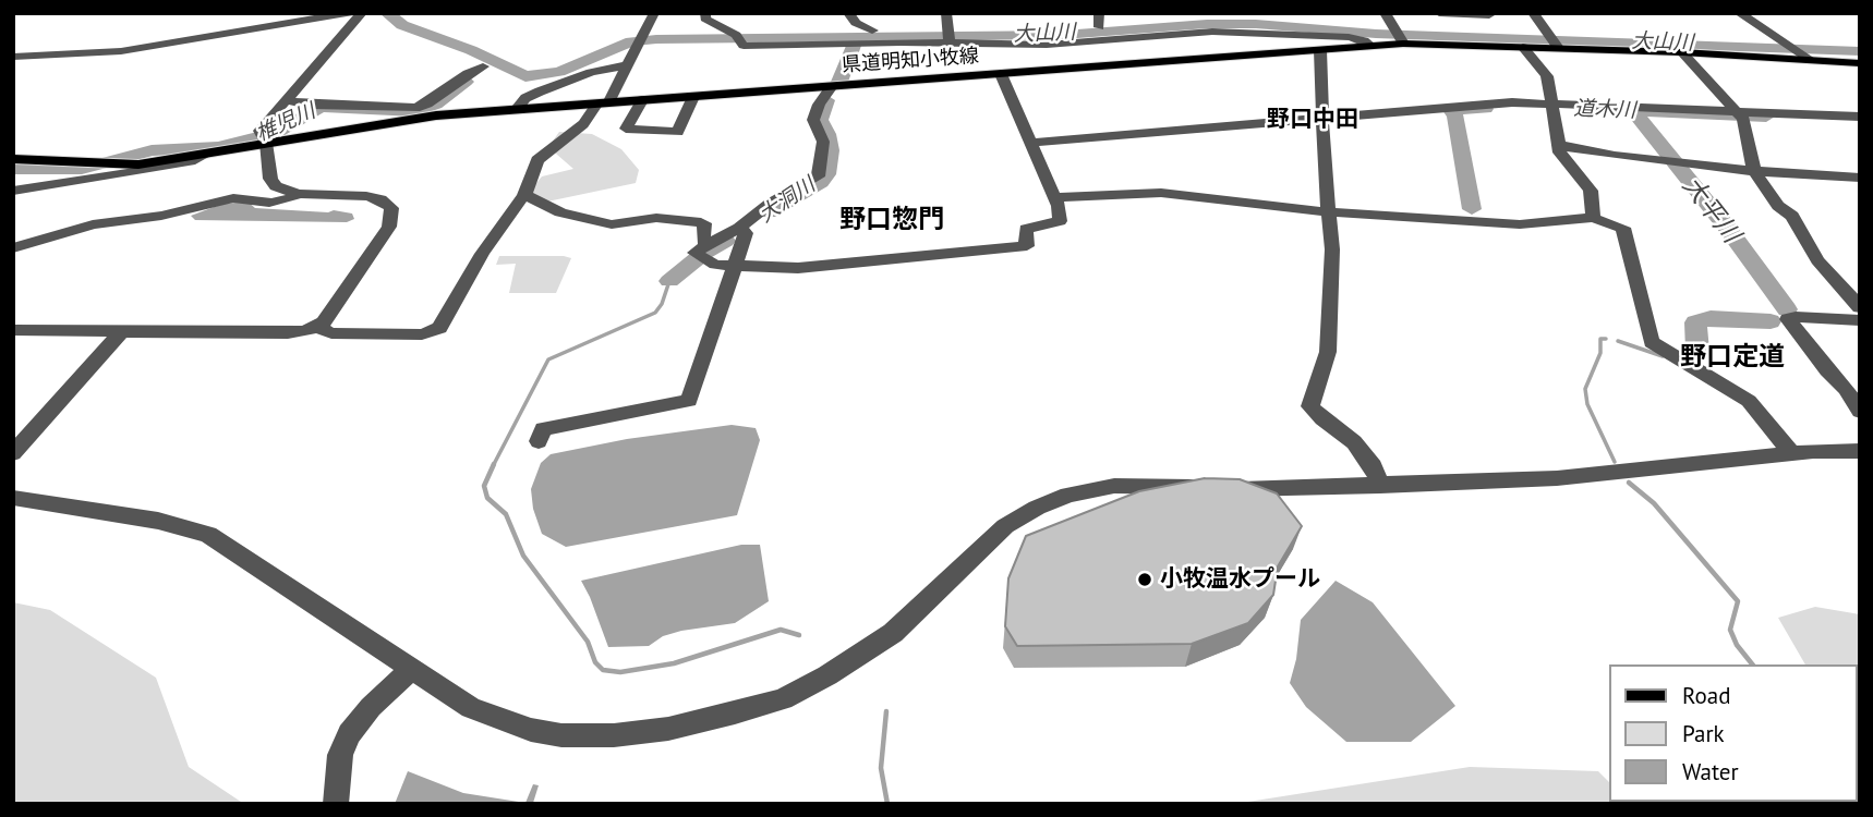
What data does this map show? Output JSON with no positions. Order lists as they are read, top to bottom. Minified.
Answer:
{"streets":{"main road":["県道明知小牧線"]},"districts":["野口中田","野口惣門","野口定道"],"water":["大山川","道木川","椎児川","大洞川","大平川"],"places":["小牧温水プール"],"legend":["Road","Park","Water"]}
